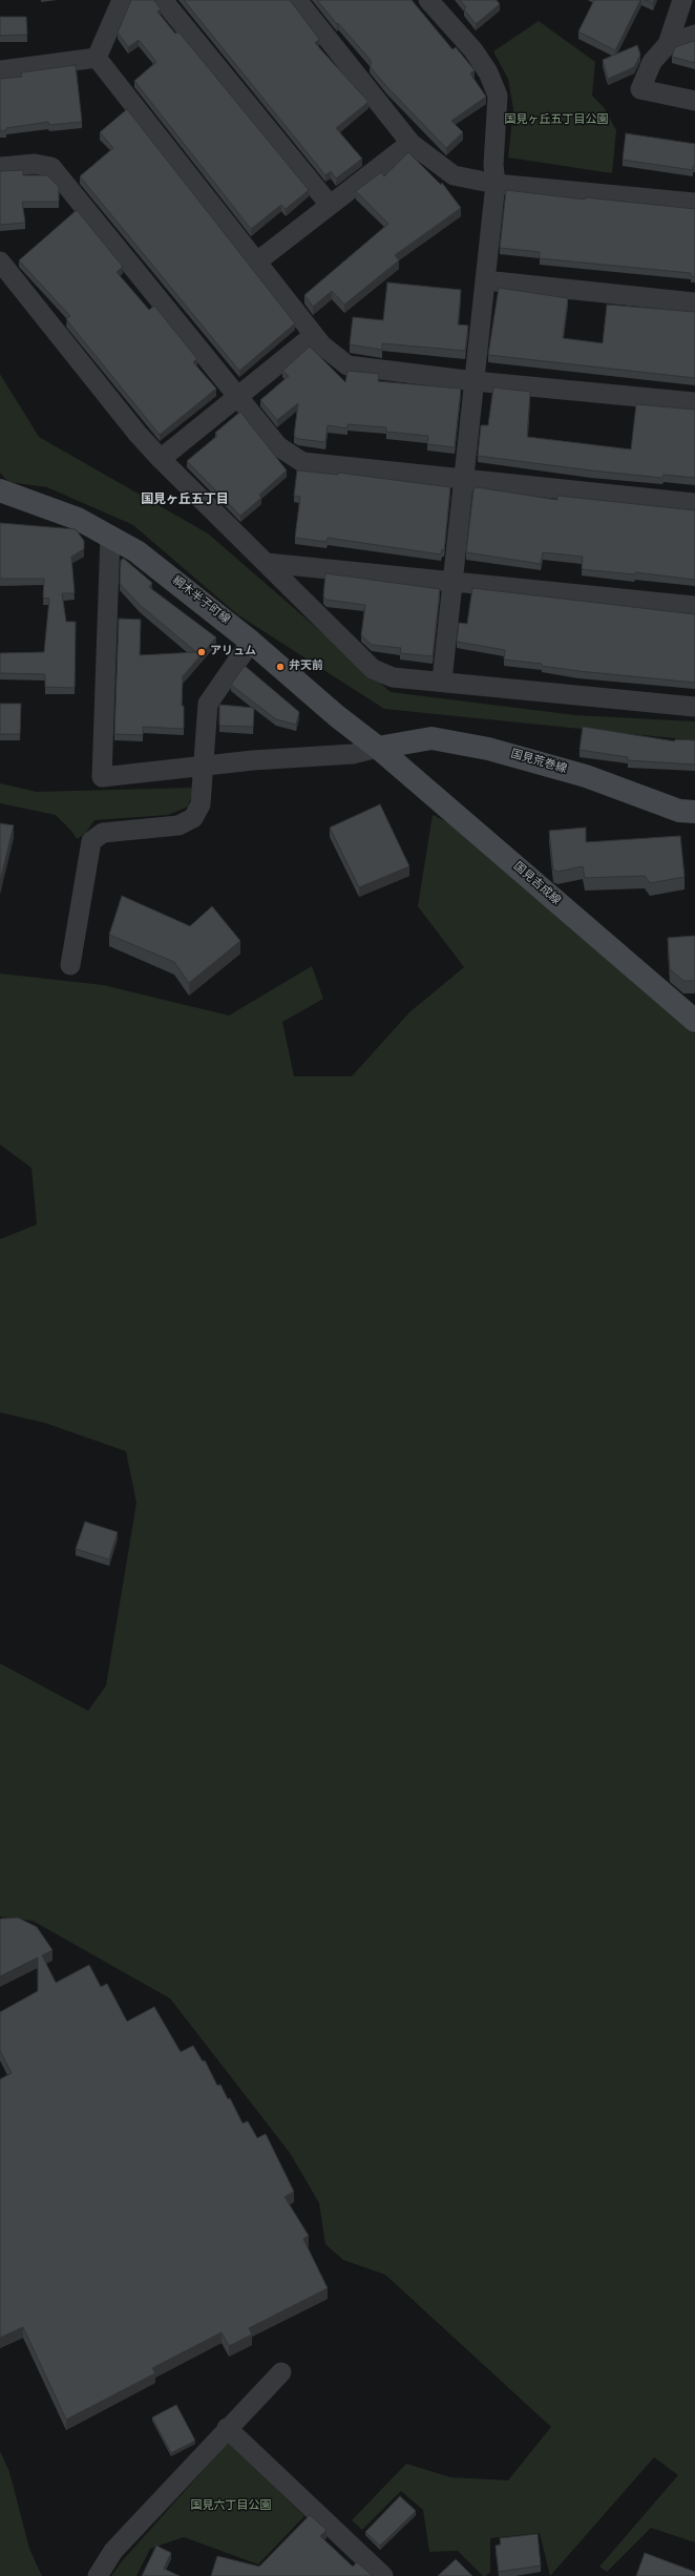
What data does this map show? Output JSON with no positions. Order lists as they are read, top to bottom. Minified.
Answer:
{"streets":{"street":["綱木半子町線","国見荒巻線","国見吉成線"]},"crossings":[["綱木半子町線","国見荒巻線"],["綱木半子町線","国見吉成線"],["国見荒巻線","国見吉成線"]],"districts":["国見ヶ丘五丁目"],"parks":["国見ヶ丘五丁目公園","国見六丁目公園"],"places":["アリュム","弁天前"]}
